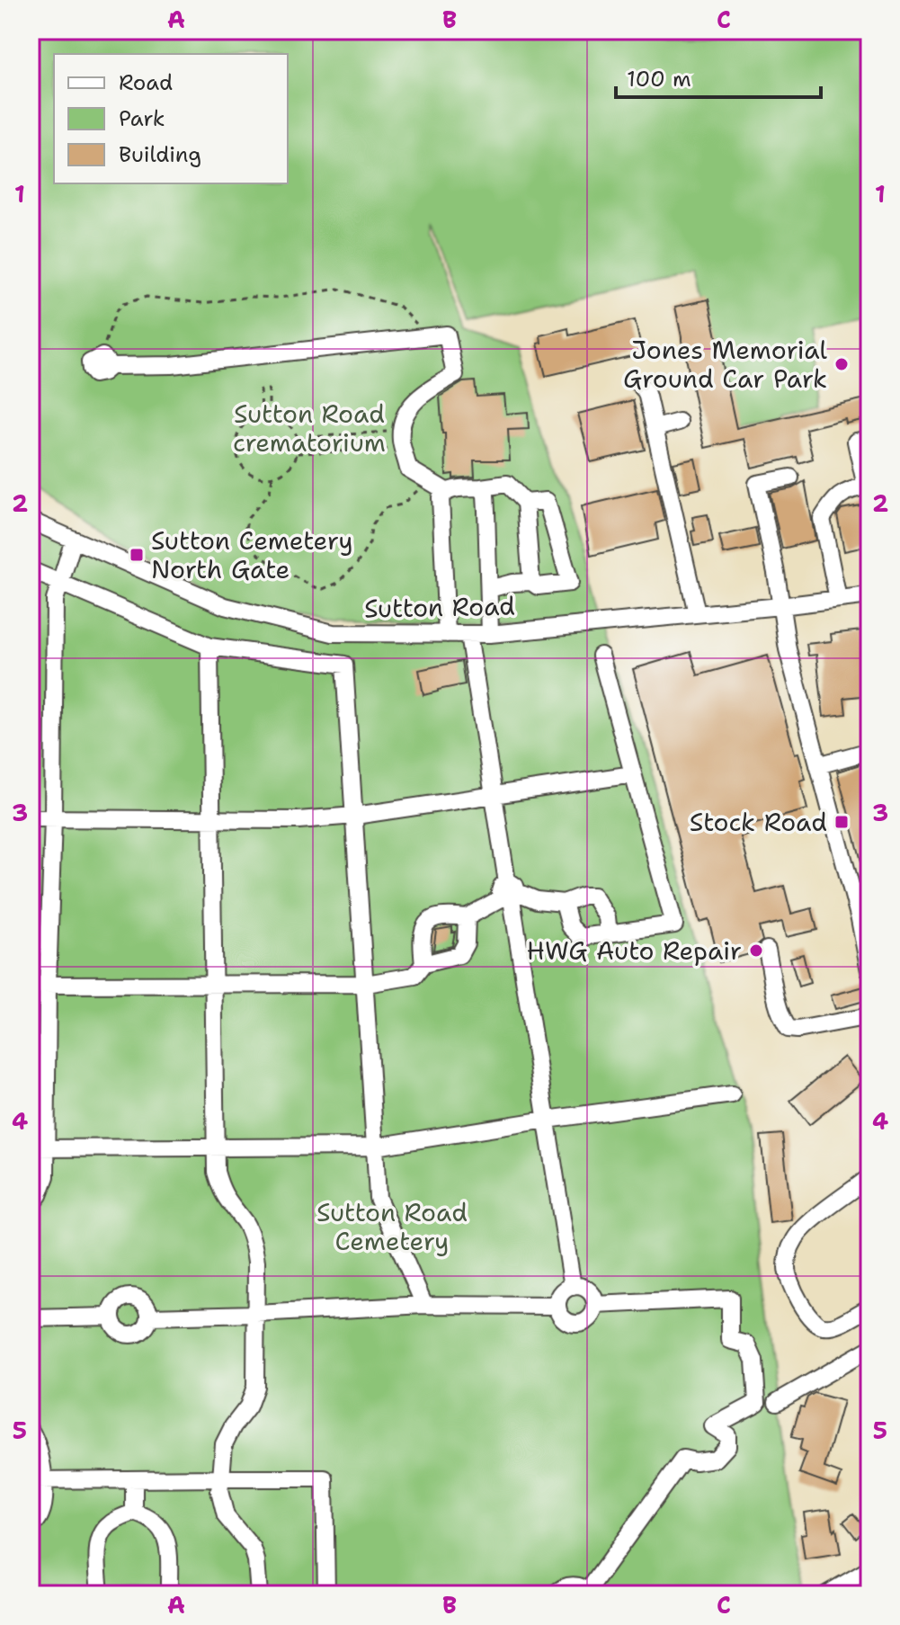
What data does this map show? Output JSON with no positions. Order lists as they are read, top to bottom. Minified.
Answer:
{"streets":{"street":["Sutton Road"]},"parks":["Sutton Road crematorium","Sutton Road Cemetery"],"places":{"other":["Jones Memorial Ground Car Park","HWG Auto Repair"],"transit":["Sutton Cemetery North Gate","Stock Road"]},"legend":["Road","Park","Building"],"scale_bar":"100 m","grid":{"columns":["A","B","C"],"rows":["1","2","3","4","5"]}}
